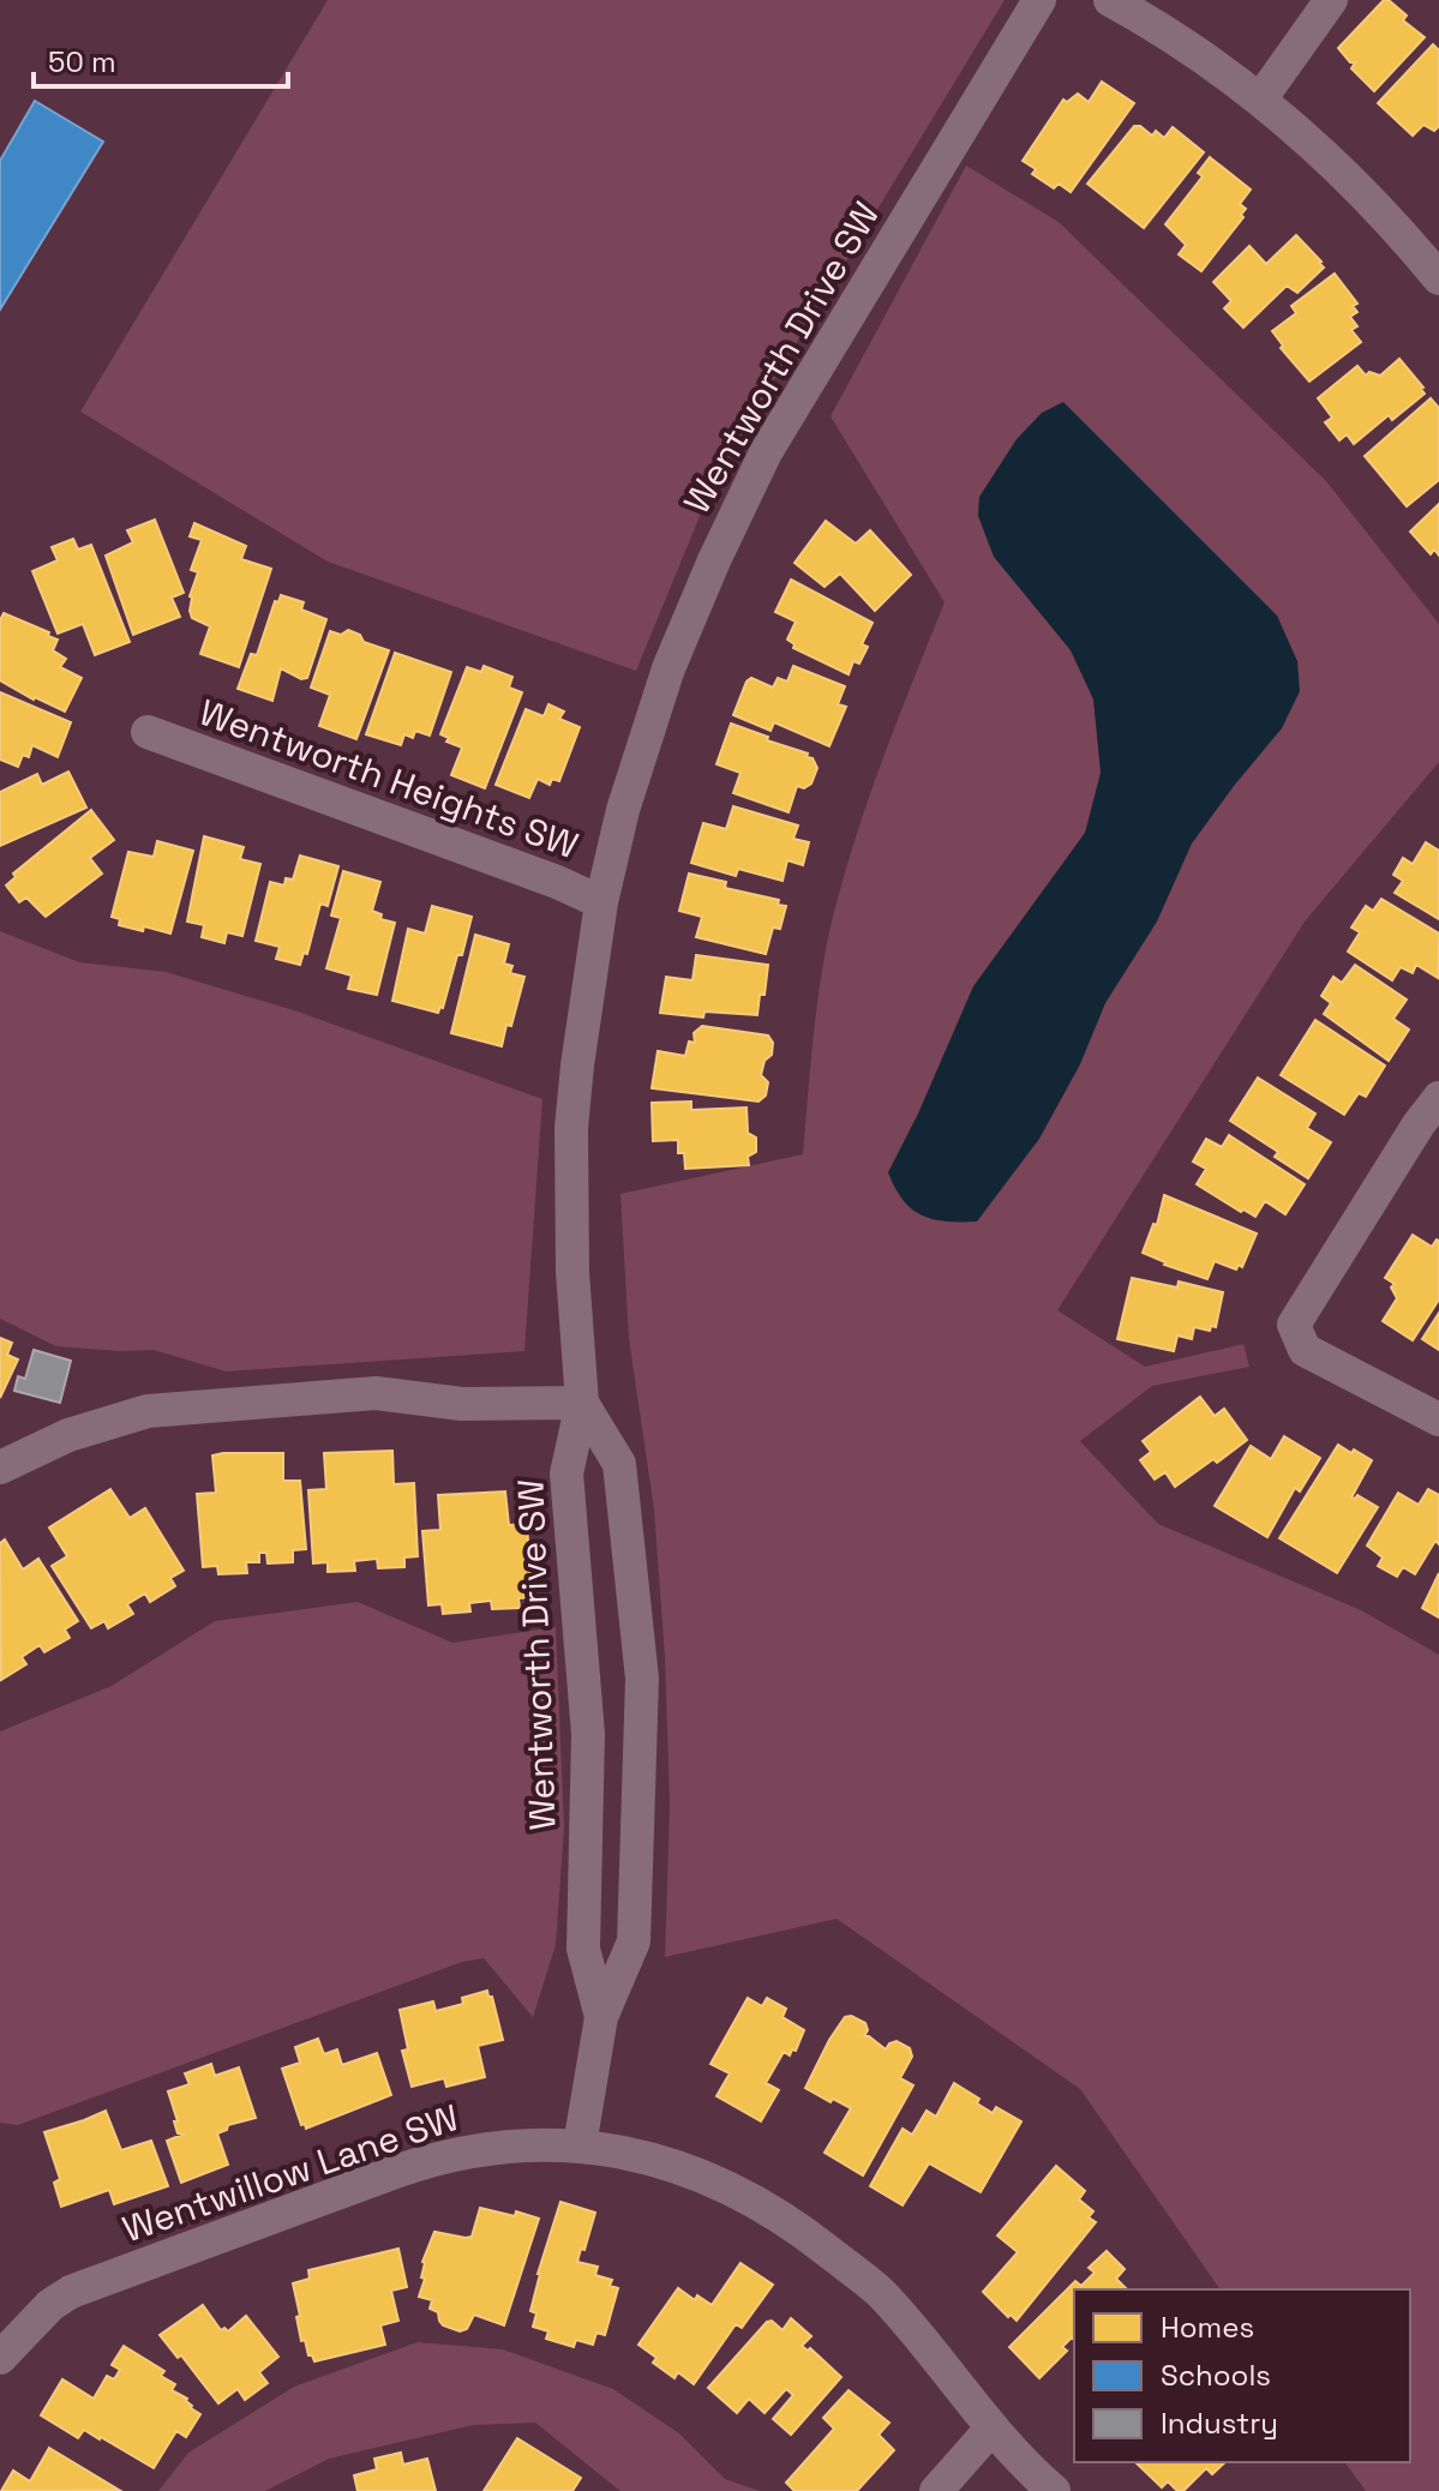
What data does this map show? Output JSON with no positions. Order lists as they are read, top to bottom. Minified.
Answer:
{"streets":{"street":["Wentworth Drive SW","Wentworth Heights SW","Wentwillow Lane SW"]},"crossings":[["Wentworth Drive SW","Wentworth Heights SW"],["Wentworth Drive SW","Wentwillow Lane SW"]],"legend":["Homes","Schools","Industry"],"scale_bar":"50 m"}
